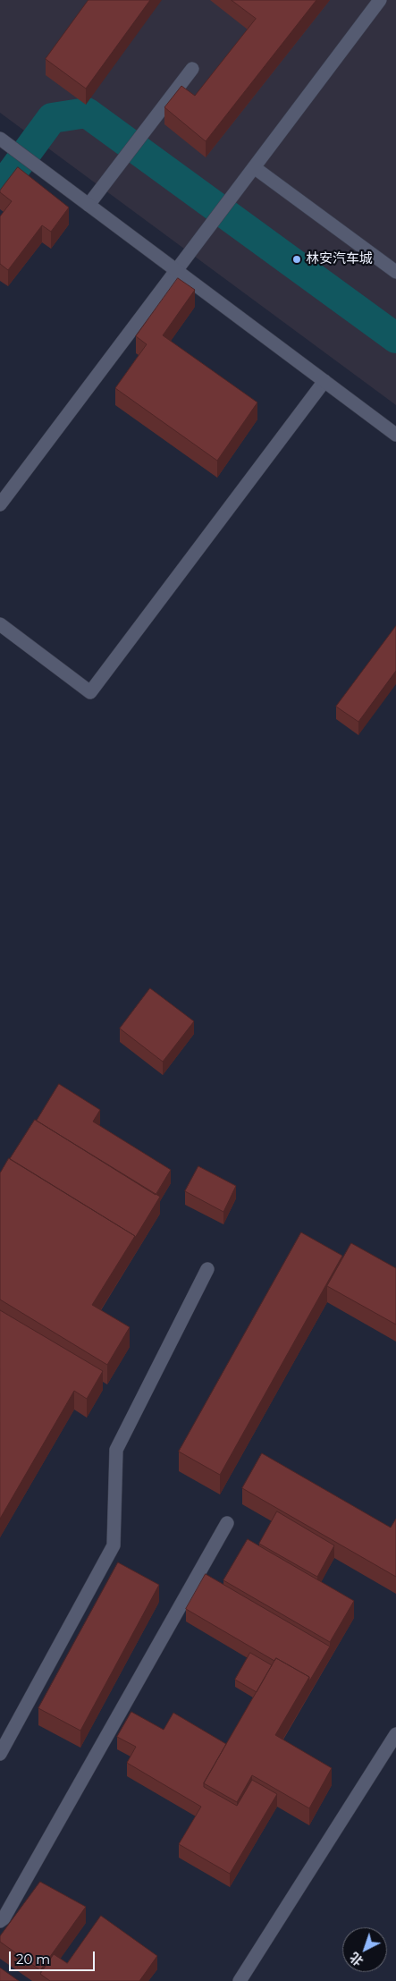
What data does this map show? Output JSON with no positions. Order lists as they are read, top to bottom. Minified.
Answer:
{"places":["林安汽车城"],"scale_bar":"20 m","north":"bottom left"}
